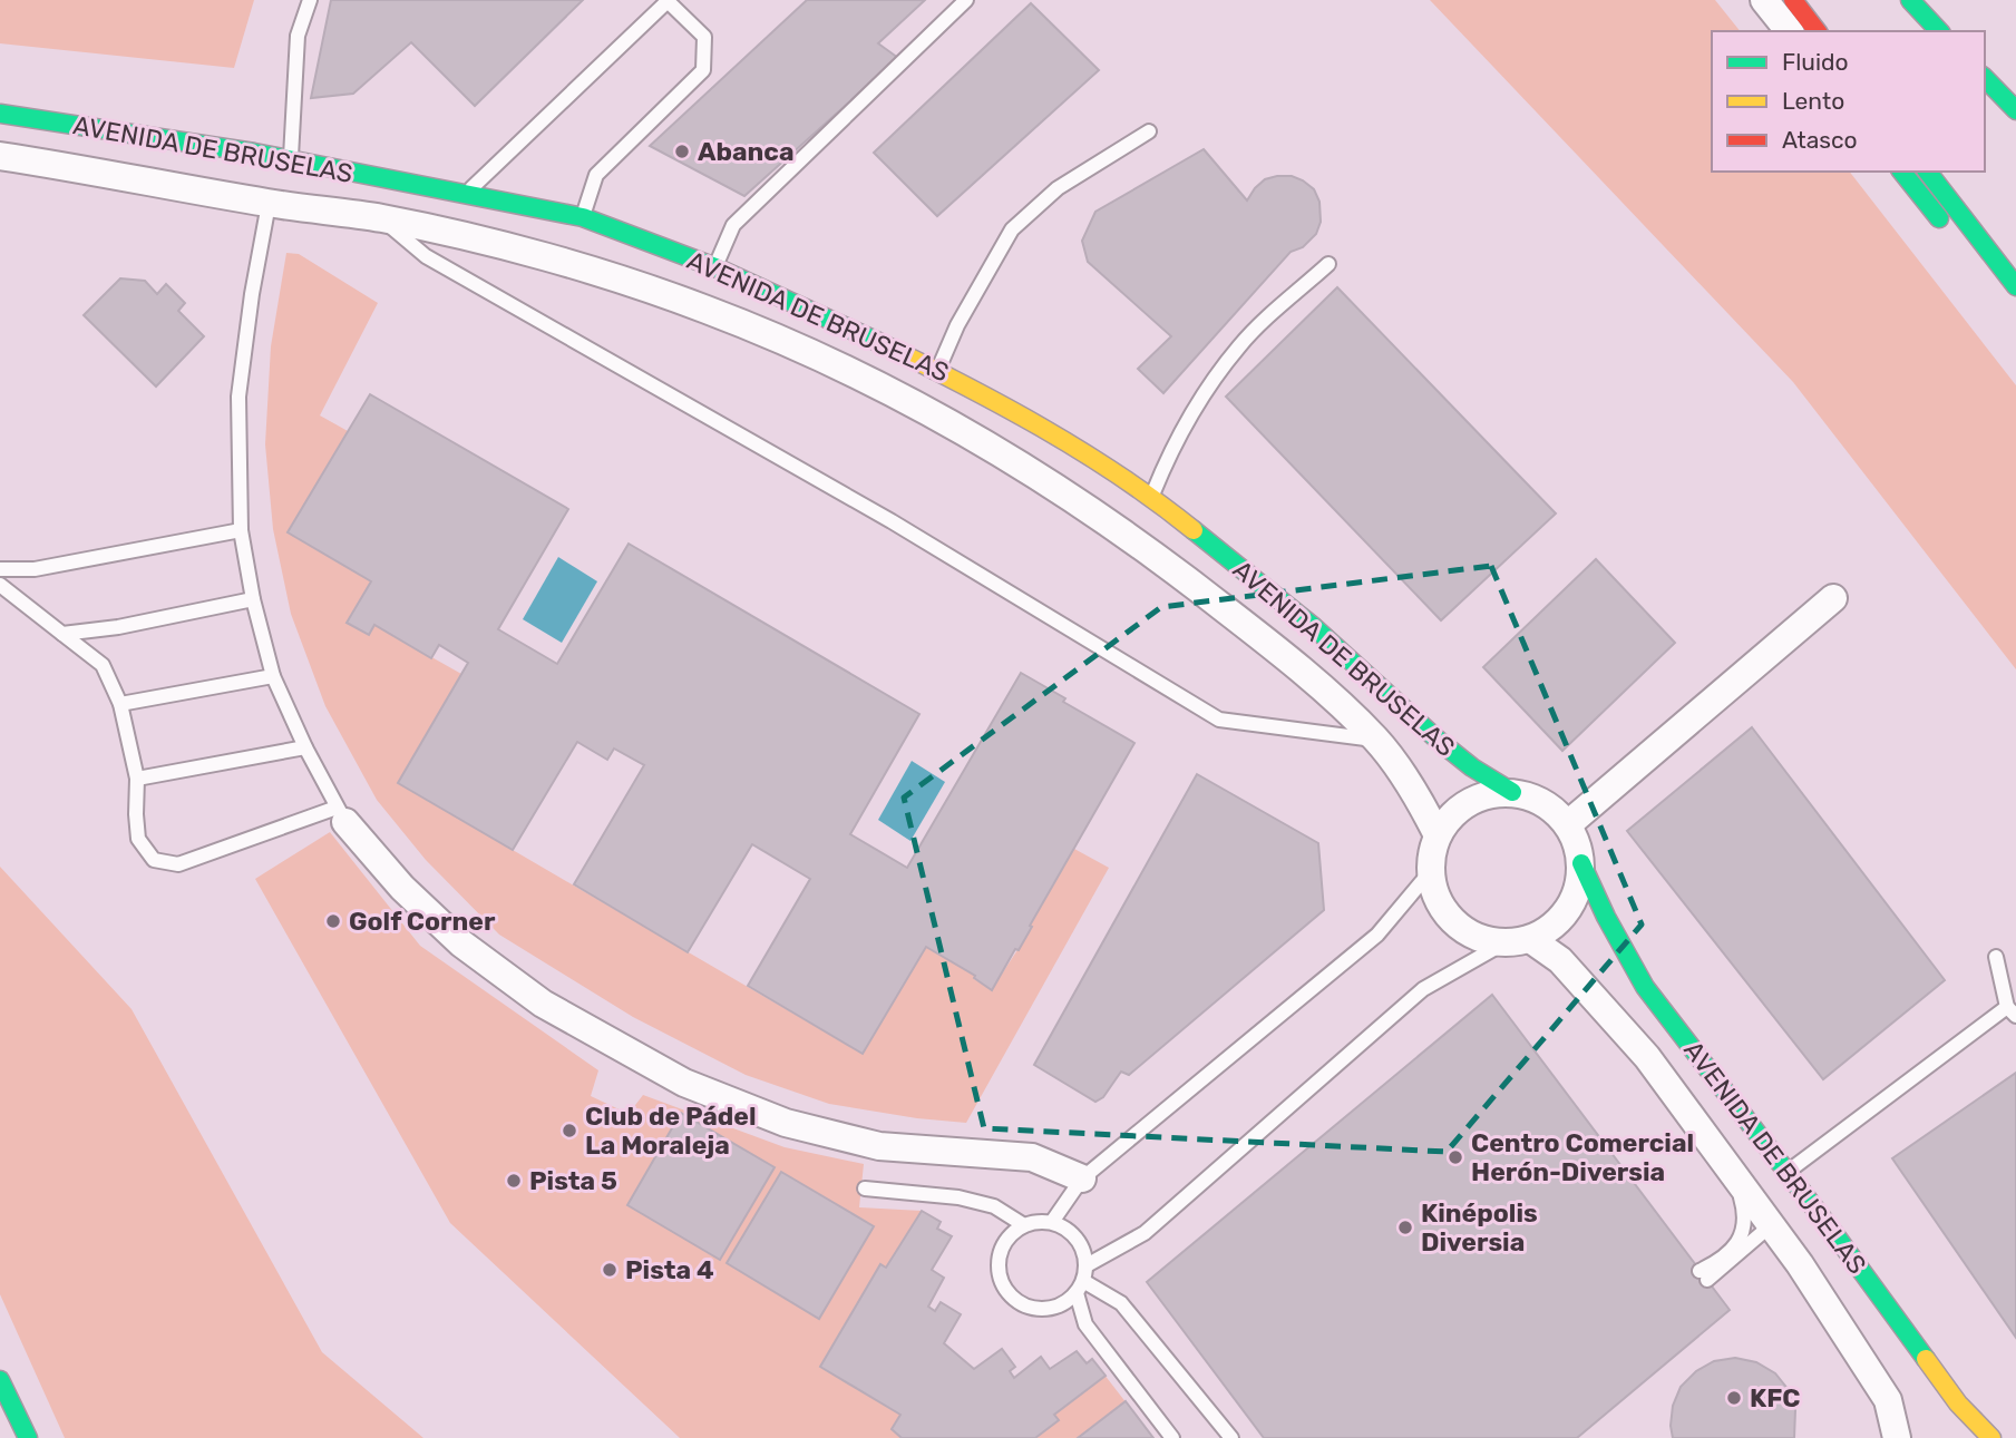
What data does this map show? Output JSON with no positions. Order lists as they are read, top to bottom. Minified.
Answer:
{"streets":{"main road":["AVENIDA DE BRUSELAS"]},"places":["Abanca","Golf Corner","Club de Pádel La Moraleja","Centro Comercial Herón-Diversia","Pista 5","Kinépolis Diversia","Pista 4","KFC"],"legend":["Fluido","Lento","Atasco"]}
